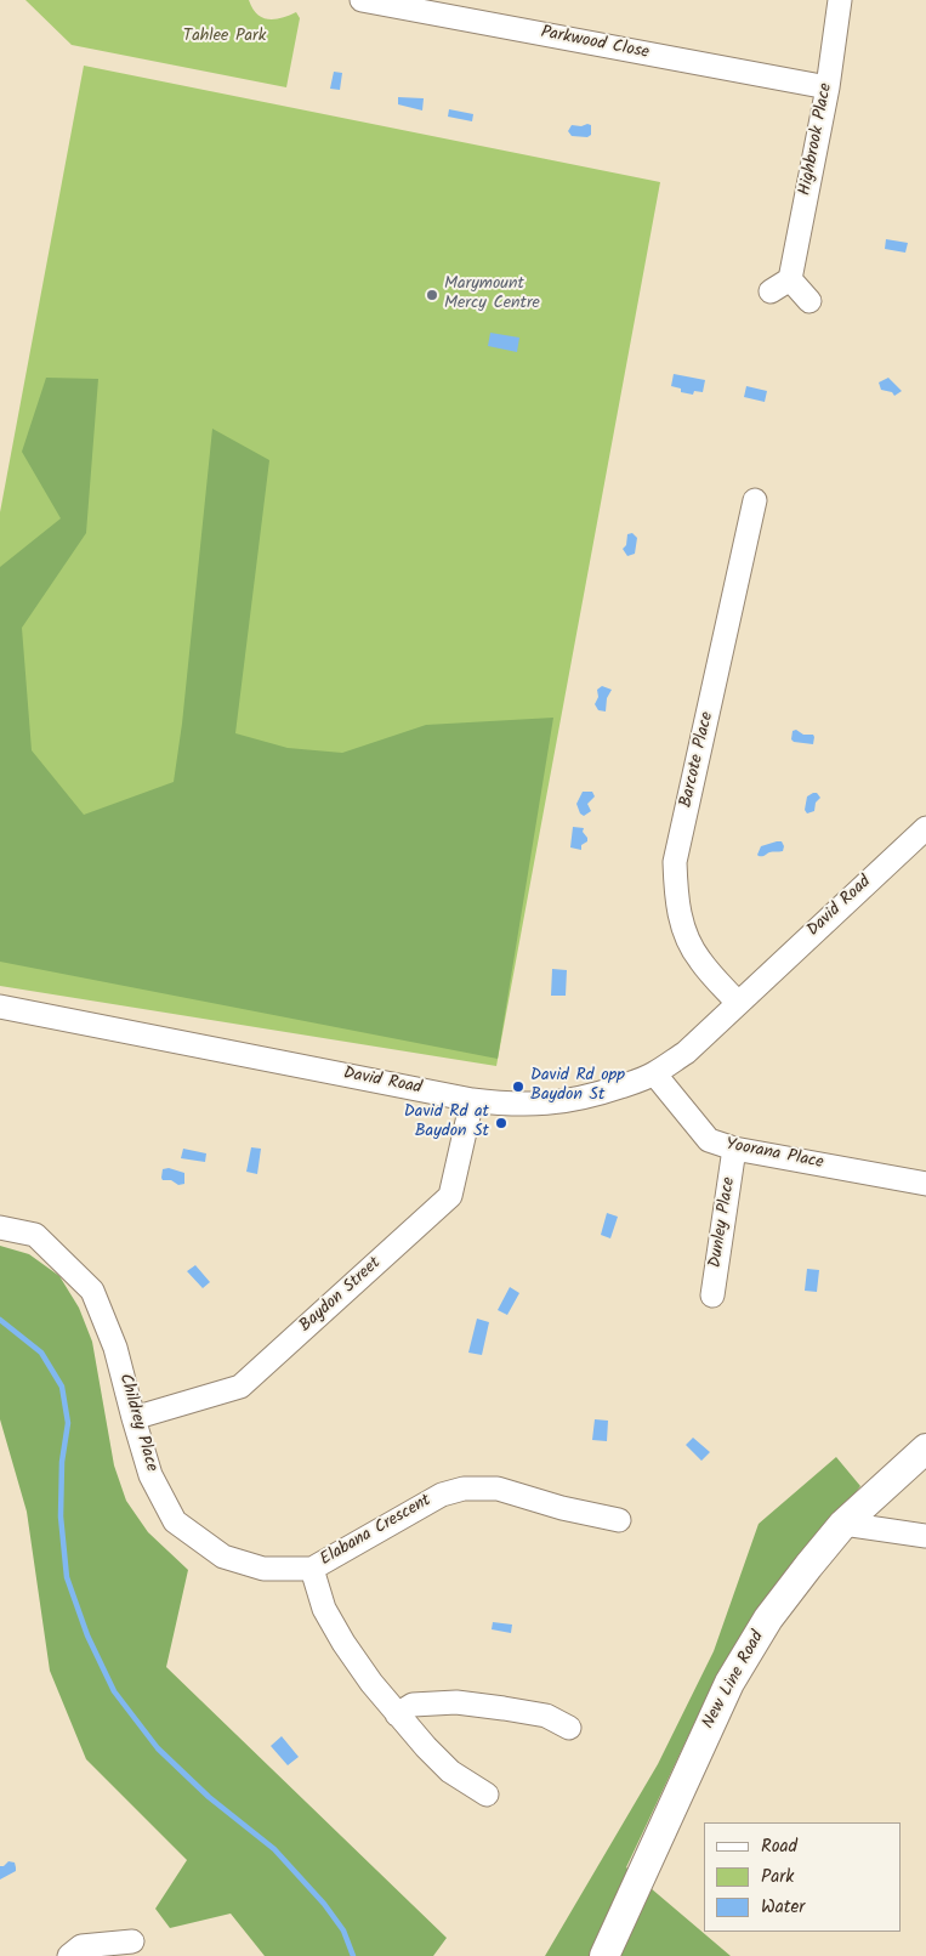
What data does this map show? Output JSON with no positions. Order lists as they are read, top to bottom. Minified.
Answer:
{"streets":{"main road":["New Line Road"],"street":["Parkwood Close","Highbrook Place","Barcote Place","David Road","Yoorana Place","Dunley Place","Baydon Street","Childrey Place","Elabana Crescent"]},"crossings":[["Parkwood Close","Highbrook Place"],["Barcote Place","David Road"],["David Road","Yoorana Place"],["David Road","Baydon Street"],["Yoorana Place","Dunley Place"],["Baydon Street","Childrey Place"],["Childrey Place","Elabana Crescent"]],"parks":["Tahlee Park"],"places":["Marymount Mercy Centre","David Rd opp Baydon St","David Rd at Baydon St"],"legend":["Road","Park","Water"]}
